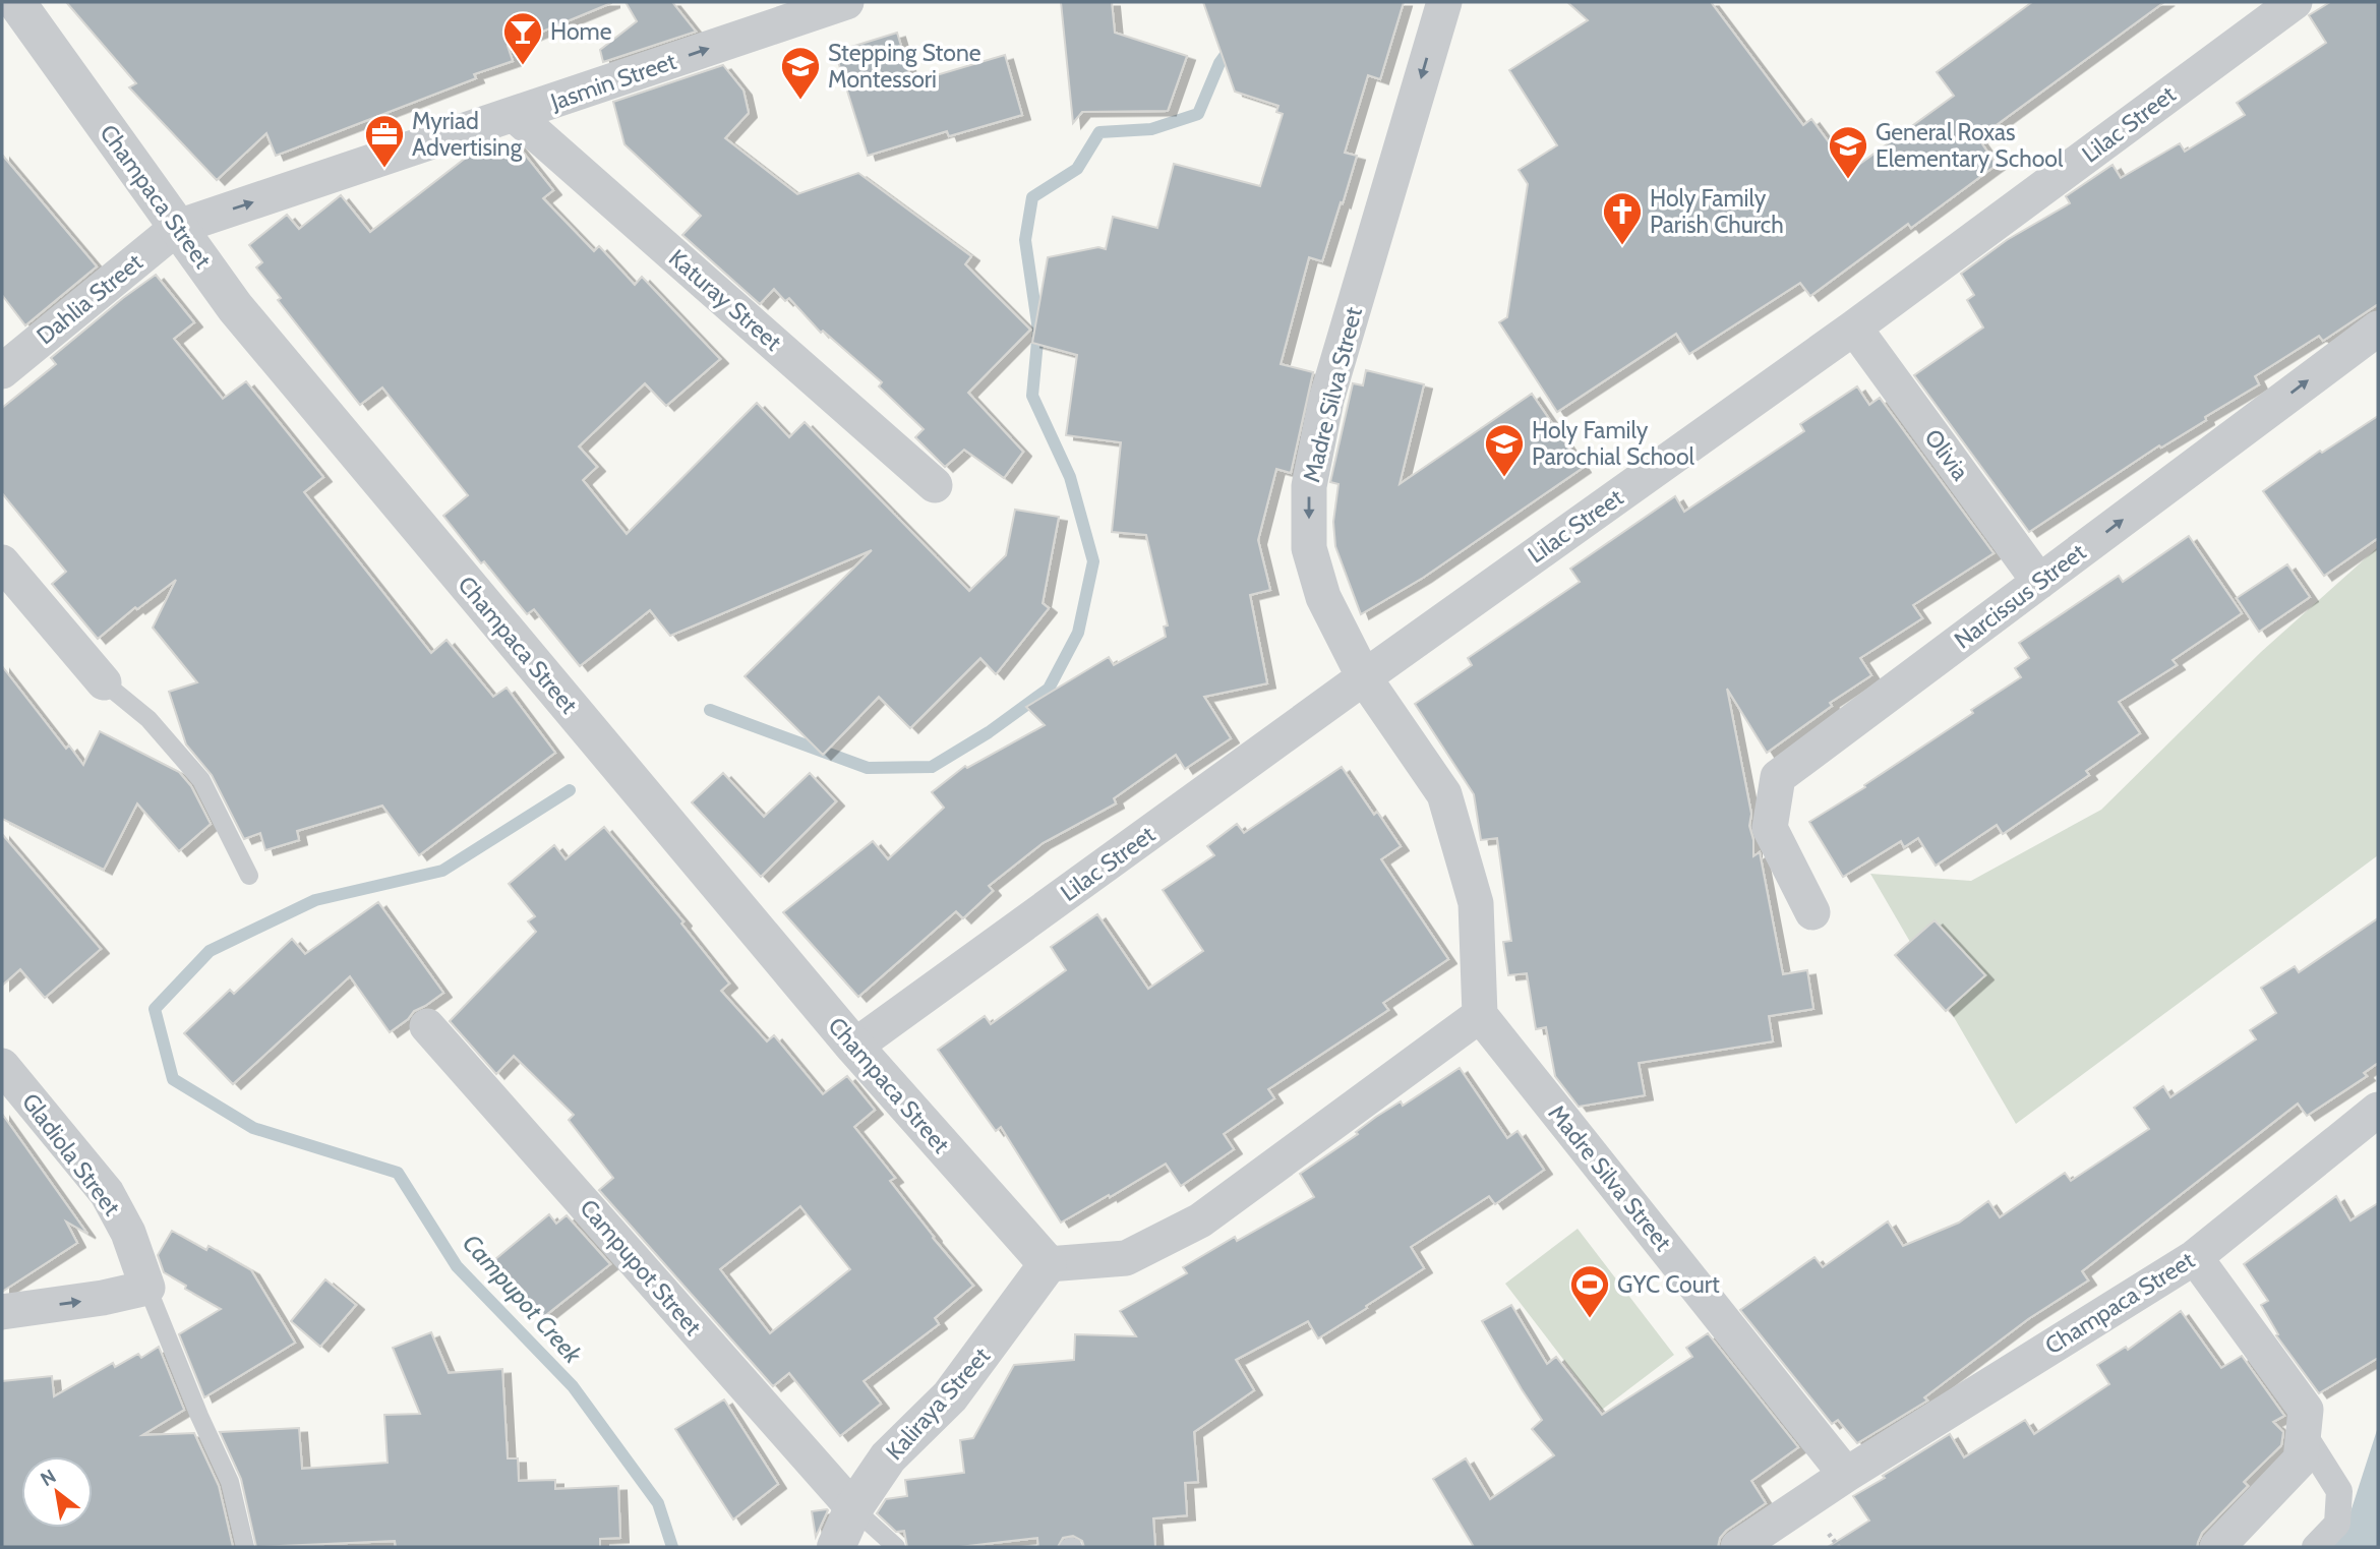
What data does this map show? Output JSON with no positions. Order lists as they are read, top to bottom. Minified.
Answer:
{"streets":{"street":["Jasmin Street","Lilac Street","Champaca Street","Dahlia Street","Katuray Street","Madre Silva Street","Olivia","Narcissus Street","Gladiola Street","Campupot Street","Kaliraya Street"]},"crossings":[["Jasmin Street","Champaca Street"],["Jasmin Street","Dahlia Street"],["Jasmin Street","Katuray Street"],["Lilac Street","Champaca Street"],["Lilac Street","Madre Silva Street"],["Lilac Street","Olivia"],["Champaca Street","Dahlia Street"],["Champaca Street","Madre Silva Street"],["Champaca Street","Kaliraya Street"],["Olivia","Narcissus Street"],["Campupot Street","Kaliraya Street"]],"one_way":["Jasmin Street","Madre Silva Street","Narcissus Street"],"water":["Campupot Creek"],"places":{"bar":["Home"],"school or university":["Stepping Stone Montessori","General Roxas Elementary School","Holy Family Parochial School"],"office":["Myriad Advertising"],"church":["Holy Family Parish Church"],"sports":["GYC Court"]},"north":"top left"}
